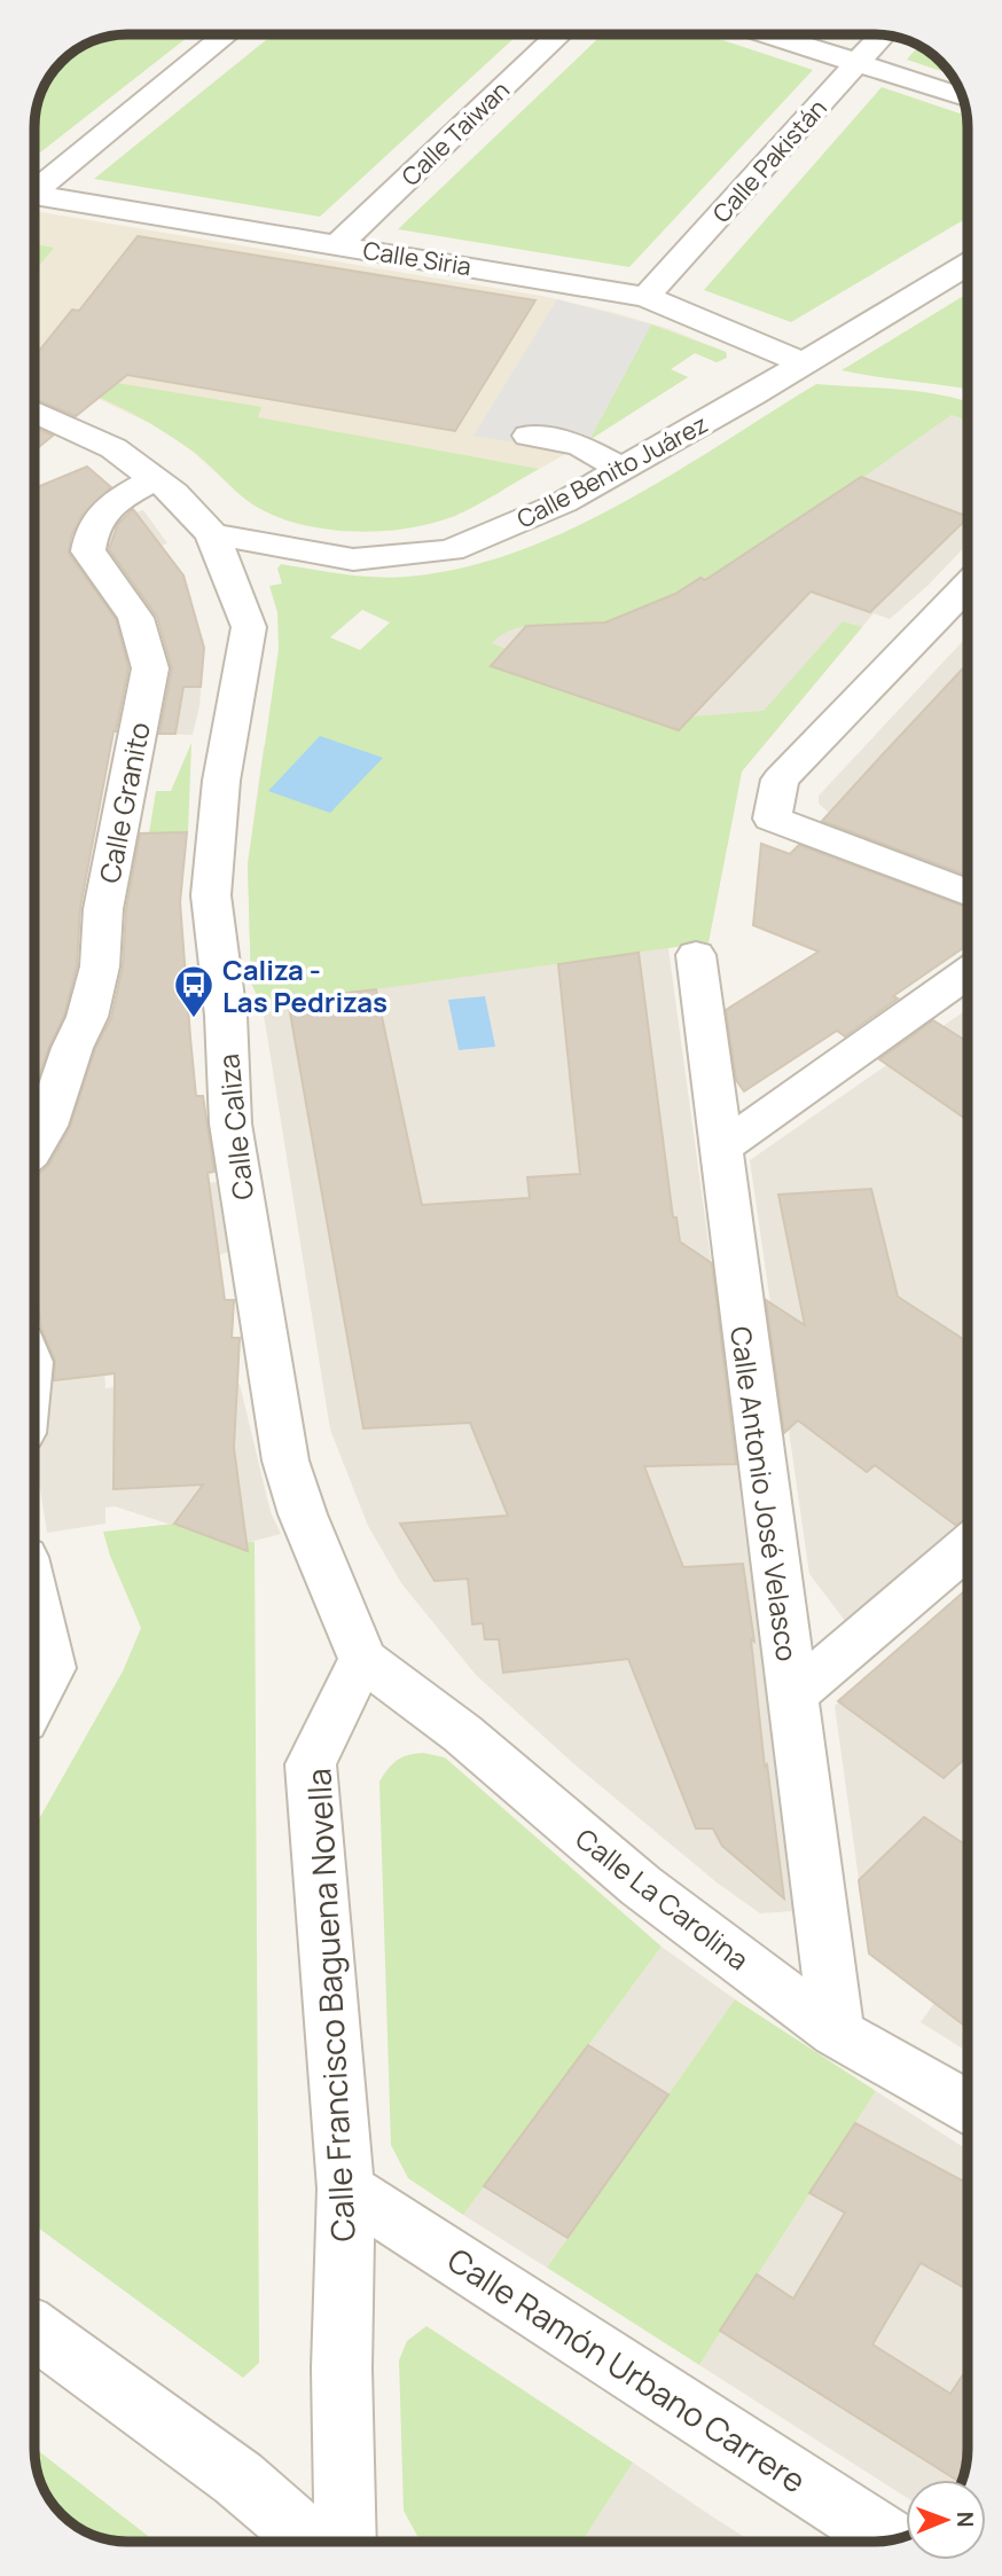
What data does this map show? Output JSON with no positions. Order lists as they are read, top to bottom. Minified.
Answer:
{"streets":{"street":["Calle Taiwan","Calle Pakistán","Calle Siria","Calle Benito Juárez","Calle Granito","Calle Caliza","Calle Antonio José Velasco","Calle La Carolina","Calle Francisco Baguena Novella","Calle Ramón Urbano Carrere"]},"crossings":[["Calle Taiwan","Calle Siria"],["Calle Pakistán","Calle Siria"],["Calle Siria","Calle Benito Juárez"],["Calle Benito Juárez","Calle Caliza"],["Calle Granito","Calle Caliza"],["Calle Caliza","Calle La Carolina"],["Calle Caliza","Calle Francisco Baguena Novella"],["Calle Antonio José Velasco","Calle La Carolina"],["Calle La Carolina","Calle Francisco Baguena Novella"],["Calle Francisco Baguena Novella","Calle Ramón Urbano Carrere"]],"places":{"bus stop":["Caliza - Las Pedrizas"]},"north":"right"}
